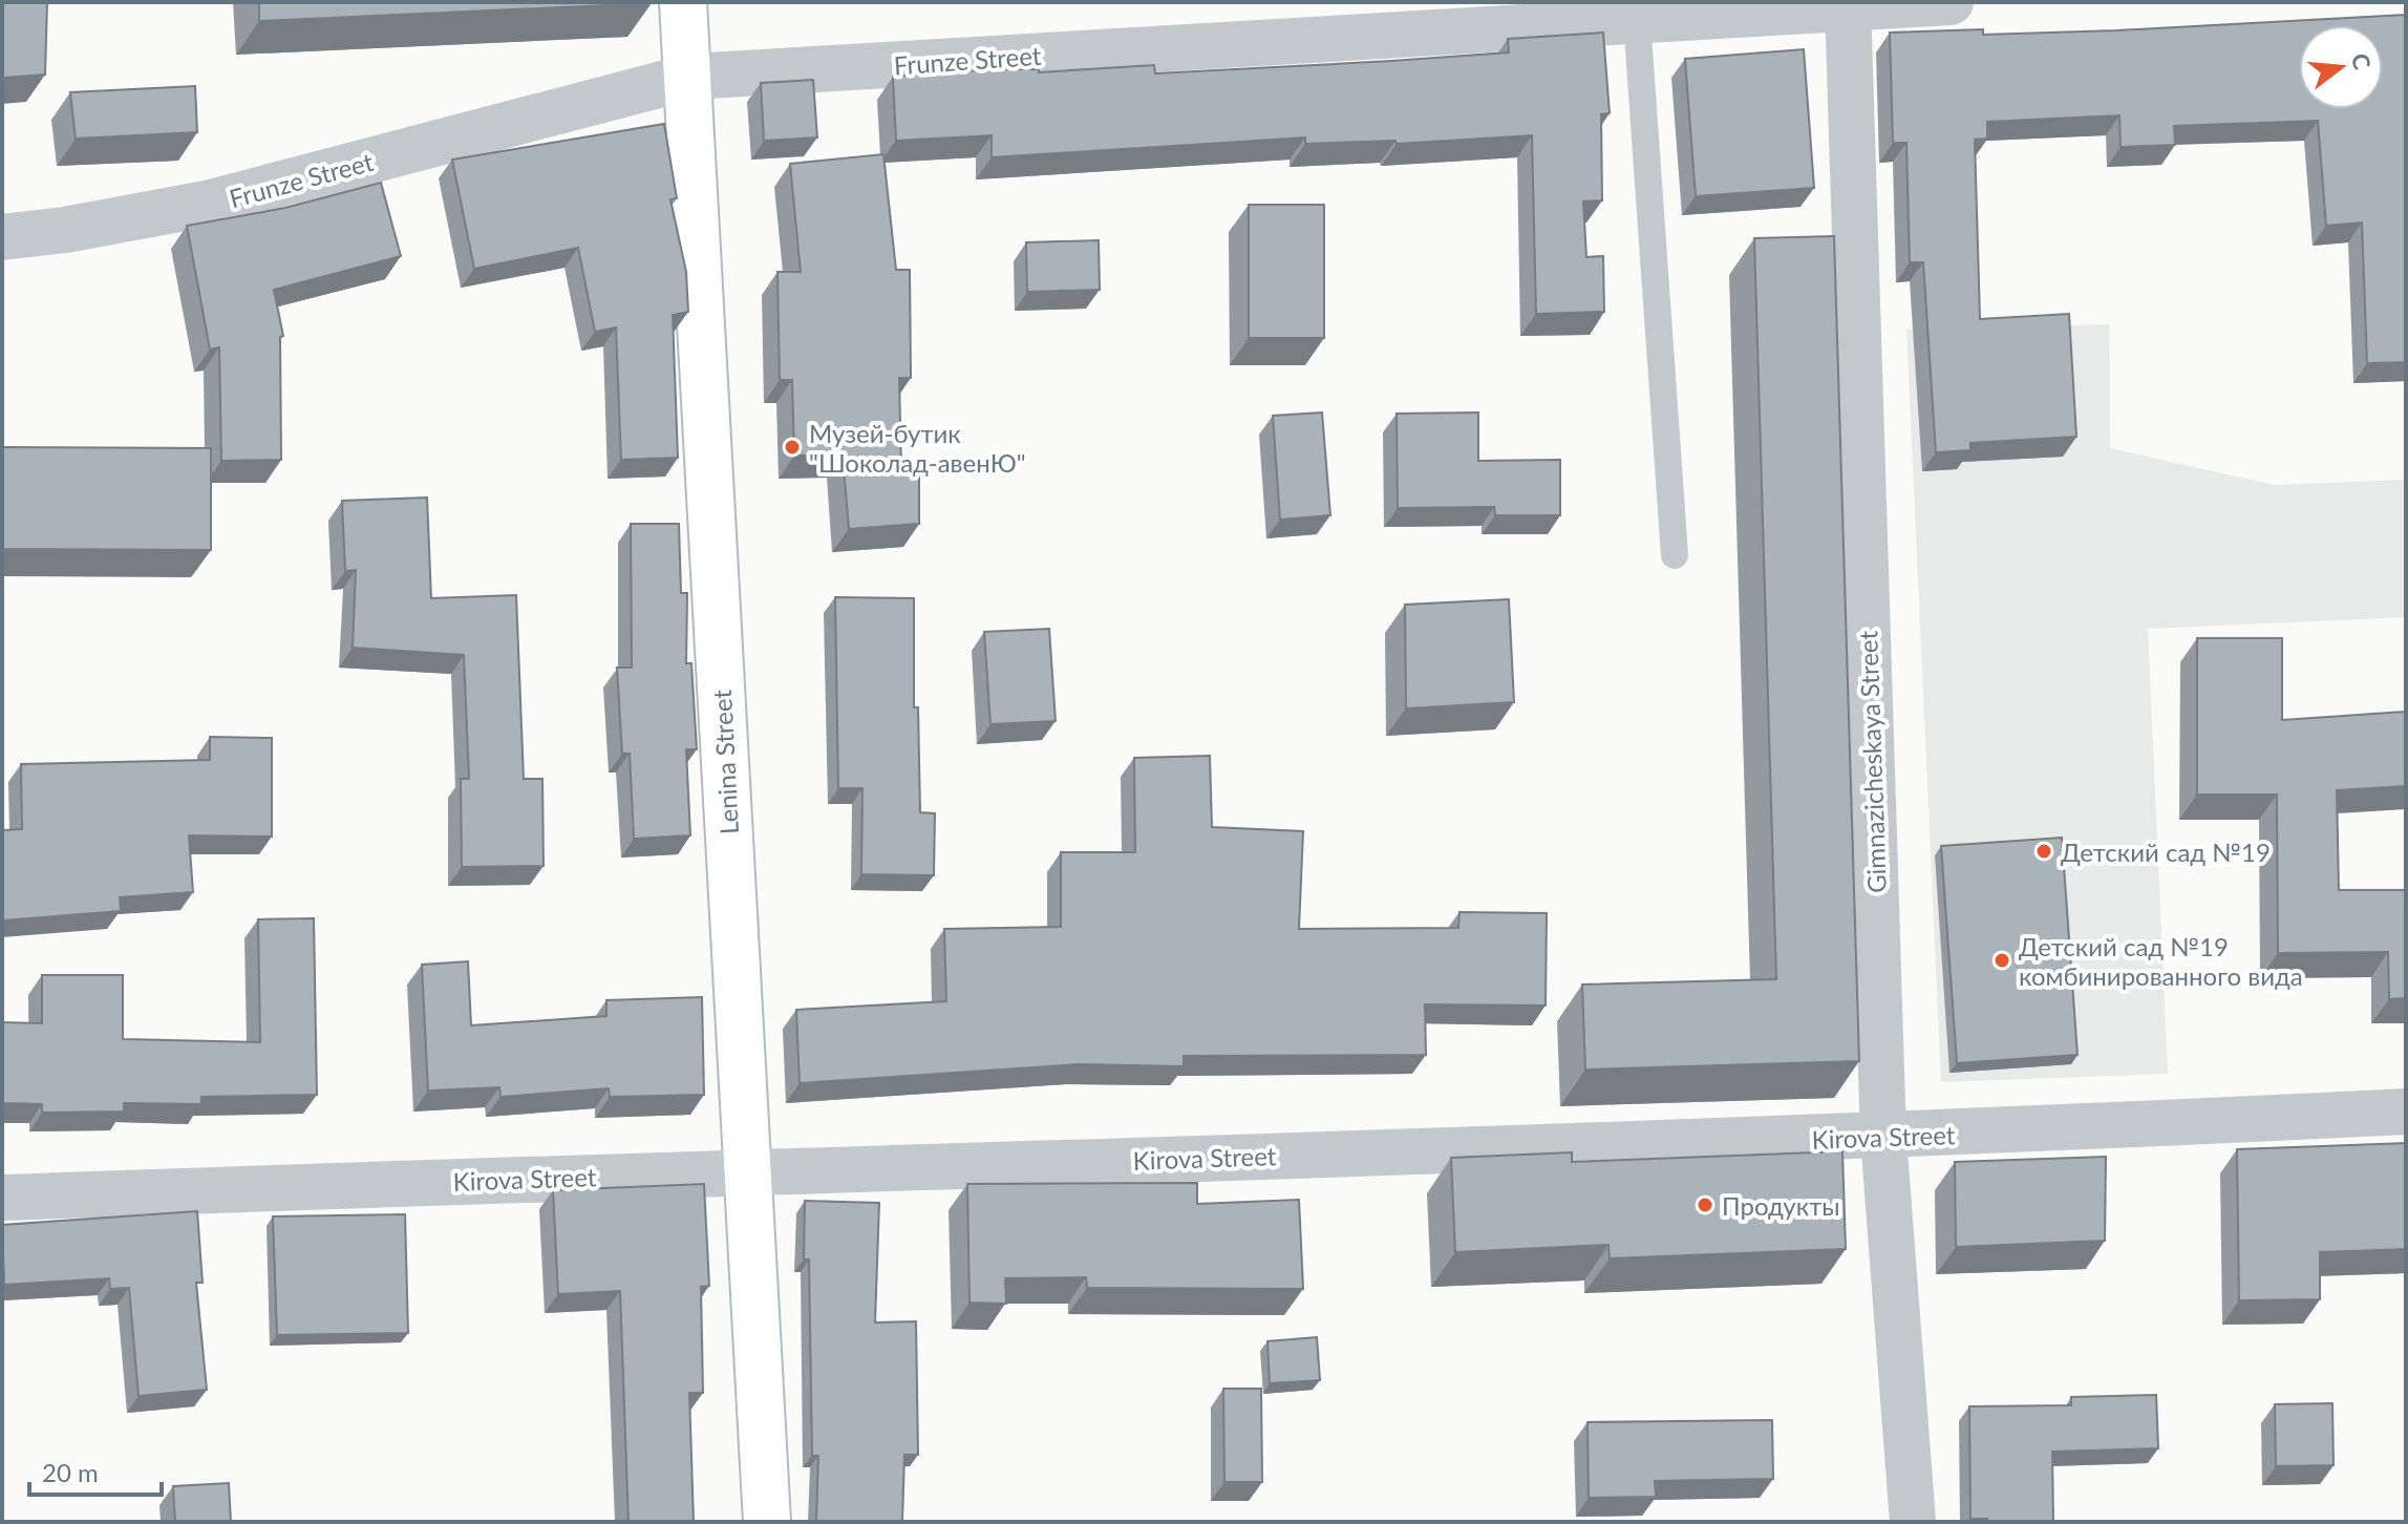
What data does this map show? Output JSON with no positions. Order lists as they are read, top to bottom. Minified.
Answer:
{"streets":{"main road":["Lenina Street"],"street":["Frunze Street","Gimnazicheskaya Street","Kirova Street"]},"crossings":[["Frunze Street","Lenina Street"],["Frunze Street","Gimnazicheskaya Street"],["Lenina Street","Kirova Street"],["Gimnazicheskaya Street","Kirova Street"]],"places":["Музей-бутик \"Шоколад-авенЮ\"","Детский сад №19","Детский сад №19 комбинированного вида","Продукты"],"scale_bar":"20 m","north":"right"}
